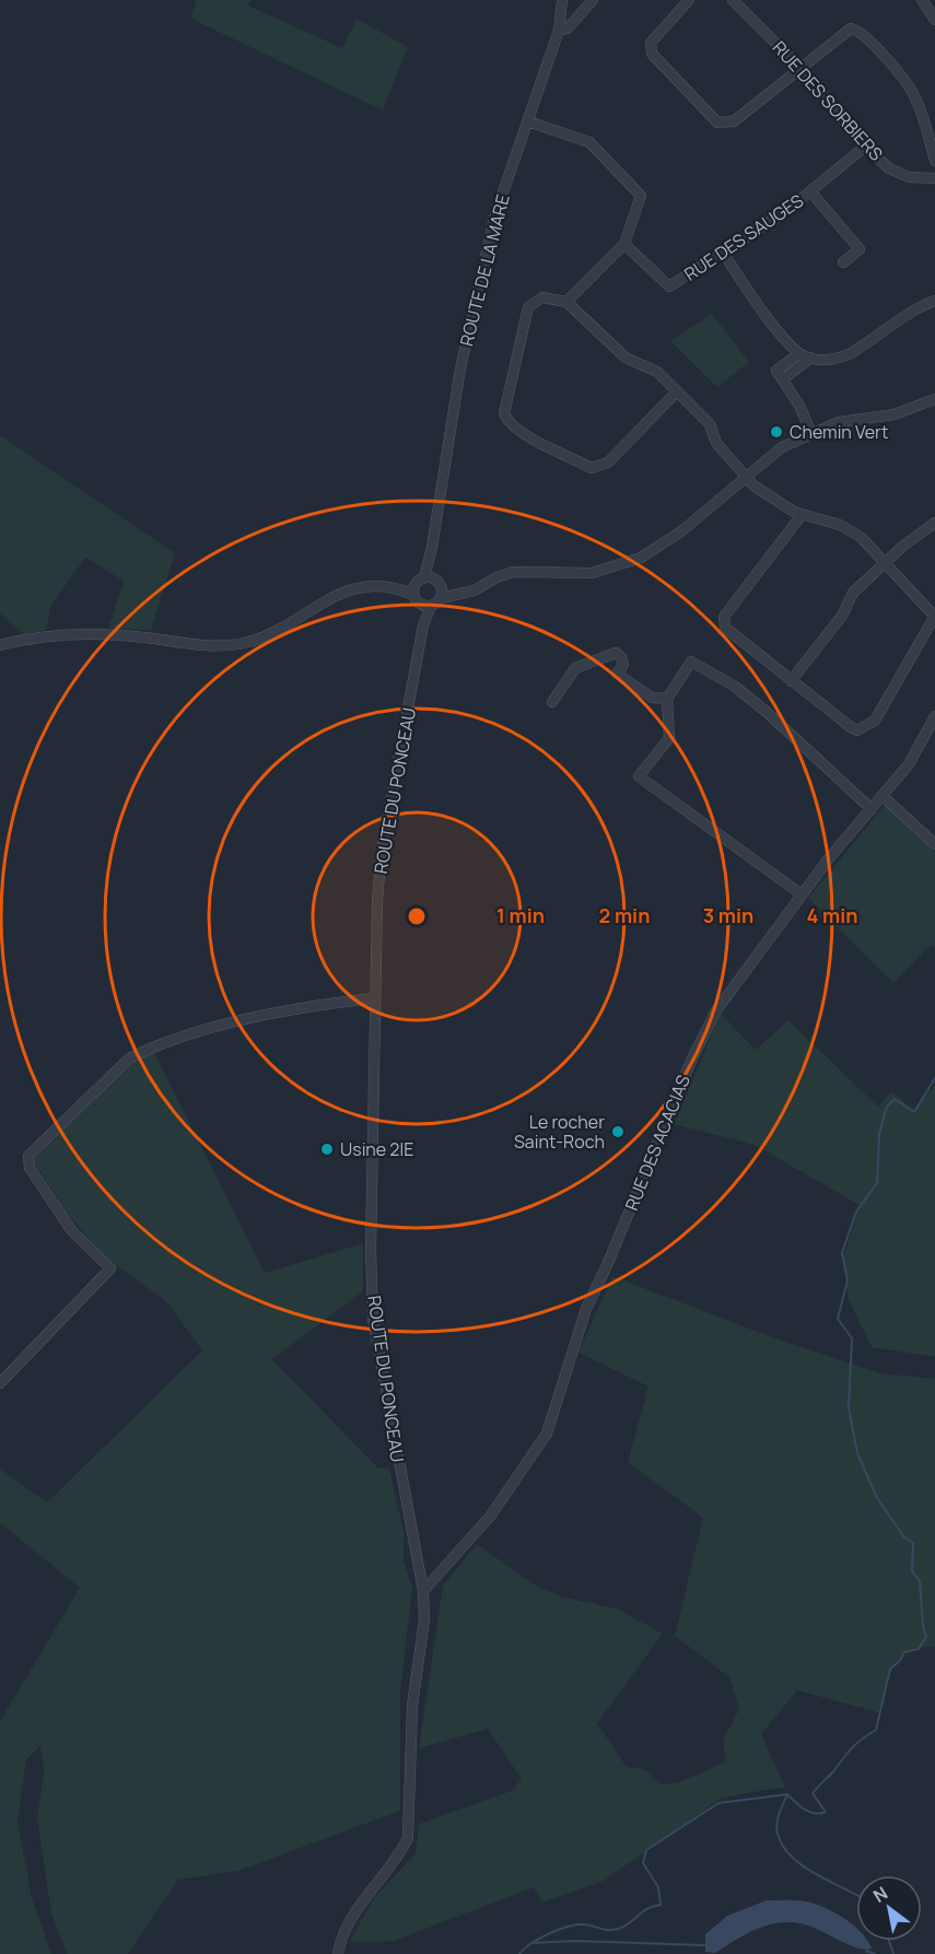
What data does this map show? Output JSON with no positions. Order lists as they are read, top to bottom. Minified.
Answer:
{"streets":{"street":["RUE DES SORBIERS","RUE DES SAUGES","ROUTE DE LA MARE","ROUTE DU PONCEAU","RUE DES ACACIAS"]},"crossings":[["RUE DES SORBIERS","RUE DES SAUGES"],["ROUTE DU PONCEAU","RUE DES ACACIAS"]],"places":["Chemin Vert","Le rocher Saint-Roch","Usine 2IE"],"north":"top left","rings":["1 min","2 min","3 min","4 min"]}
